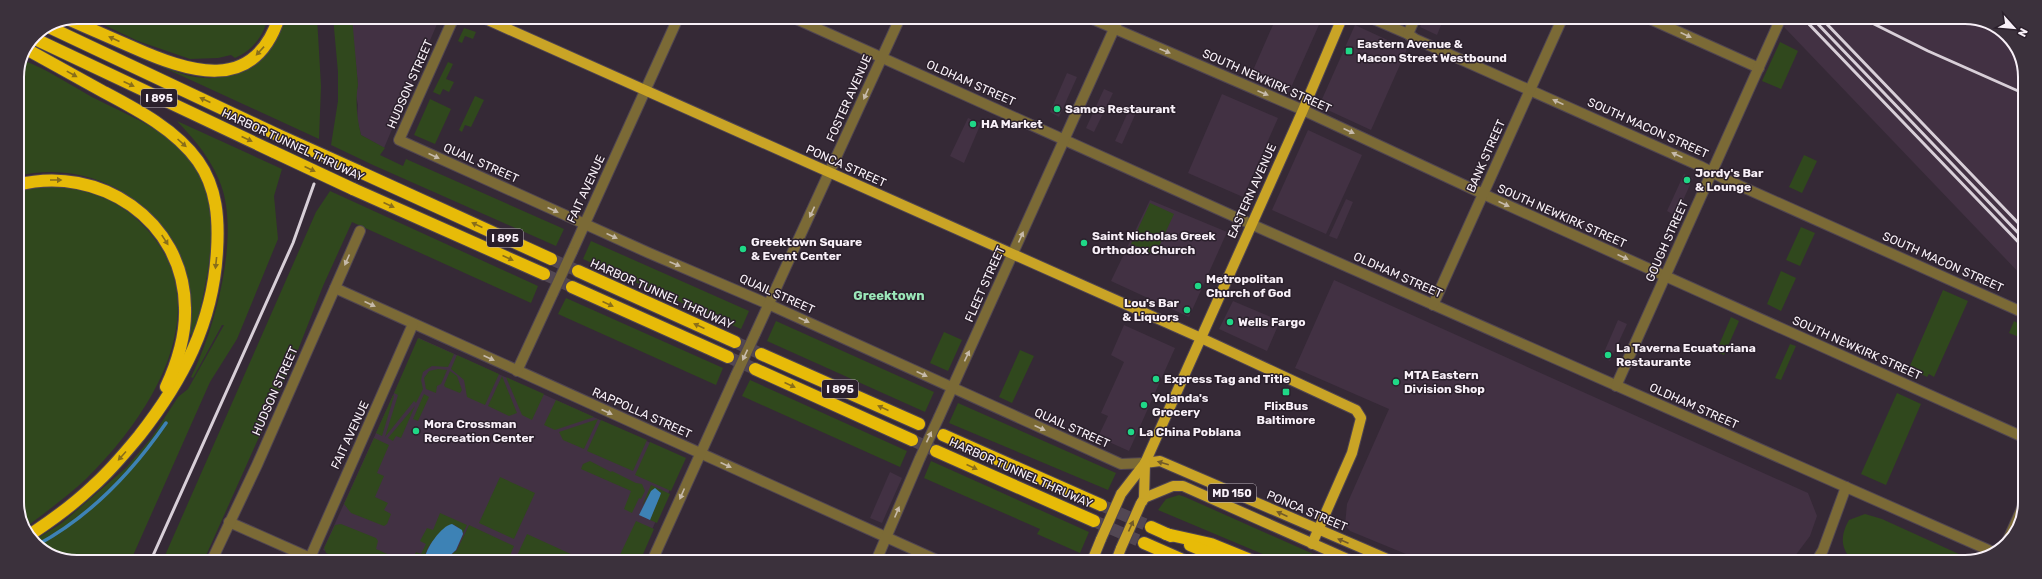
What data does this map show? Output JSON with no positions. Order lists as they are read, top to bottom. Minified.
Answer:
{"streets":{"highway":["I 895","HARBOR TUNNEL THRUWAY"],"main road":["PONCA STREET","EASTERN AVENUE","MD 150"],"street":["SOUTH NEWKIRK STREET","OLDHAM STREET","HUDSON STREET","FOSTER AVENUE","SOUTH MACON STREET","BANK STREET","QUAIL STREET","FAIT AVENUE","GOUGH STREET","FLEET STREET","RAPPOLLA STREET"]},"crossings":[["SOUTH NEWKIRK STREET","BANK STREET"],["SOUTH NEWKIRK STREET","EASTERN AVENUE"],["SOUTH NEWKIRK STREET","GOUGH STREET"],["SOUTH NEWKIRK STREET","FLEET STREET"],["OLDHAM STREET","FOSTER AVENUE"],["OLDHAM STREET","BANK STREET"],["OLDHAM STREET","EASTERN AVENUE"],["OLDHAM STREET","GOUGH STREET"],["OLDHAM STREET","FLEET STREET"],["HUDSON STREET","QUAIL STREET"],["HUDSON STREET","RAPPOLLA STREET"],["FOSTER AVENUE","QUAIL STREET"],["FOSTER AVENUE","PONCA STREET"],["FOSTER AVENUE","RAPPOLLA STREET"],["SOUTH MACON STREET","BANK STREET"],["SOUTH MACON STREET","GOUGH STREET"],["QUAIL STREET","PONCA STREET"],["QUAIL STREET","FAIT AVENUE"],["QUAIL STREET","EASTERN AVENUE"],["QUAIL STREET","FLEET STREET"],["PONCA STREET","FAIT AVENUE"],["PONCA STREET","EASTERN AVENUE"],["PONCA STREET","FLEET STREET"],["PONCA STREET","MD 150"],["FAIT AVENUE","RAPPOLLA STREET"],["EASTERN AVENUE","MD 150"],["FLEET STREET","RAPPOLLA STREET"]],"one_way":["SOUTH NEWKIRK STREET","FOSTER AVENUE","QUAIL STREET","FLEET STREET","RAPPOLLA STREET"],"districts":["Greektown"],"places":{"transit":["Eastern Avenue & Macon Street Westbound","FlixBus Baltimore"],"other":["Samos Restaurant","HA Market","Jordy's Bar & Lounge","Saint Nicholas Greek Orthodox Church","Greektown Square & Event Center","Metropolitan Church of God","Lou's Bar & Liquors","Wells Fargo","La Taverna Ecuatoriana Restaurante","Express Tag and Title","MTA Eastern Division Shop","Yolanda's Grocery","Mora Crossman Recreation Center","La China Poblana"]},"north":"bottom right"}
